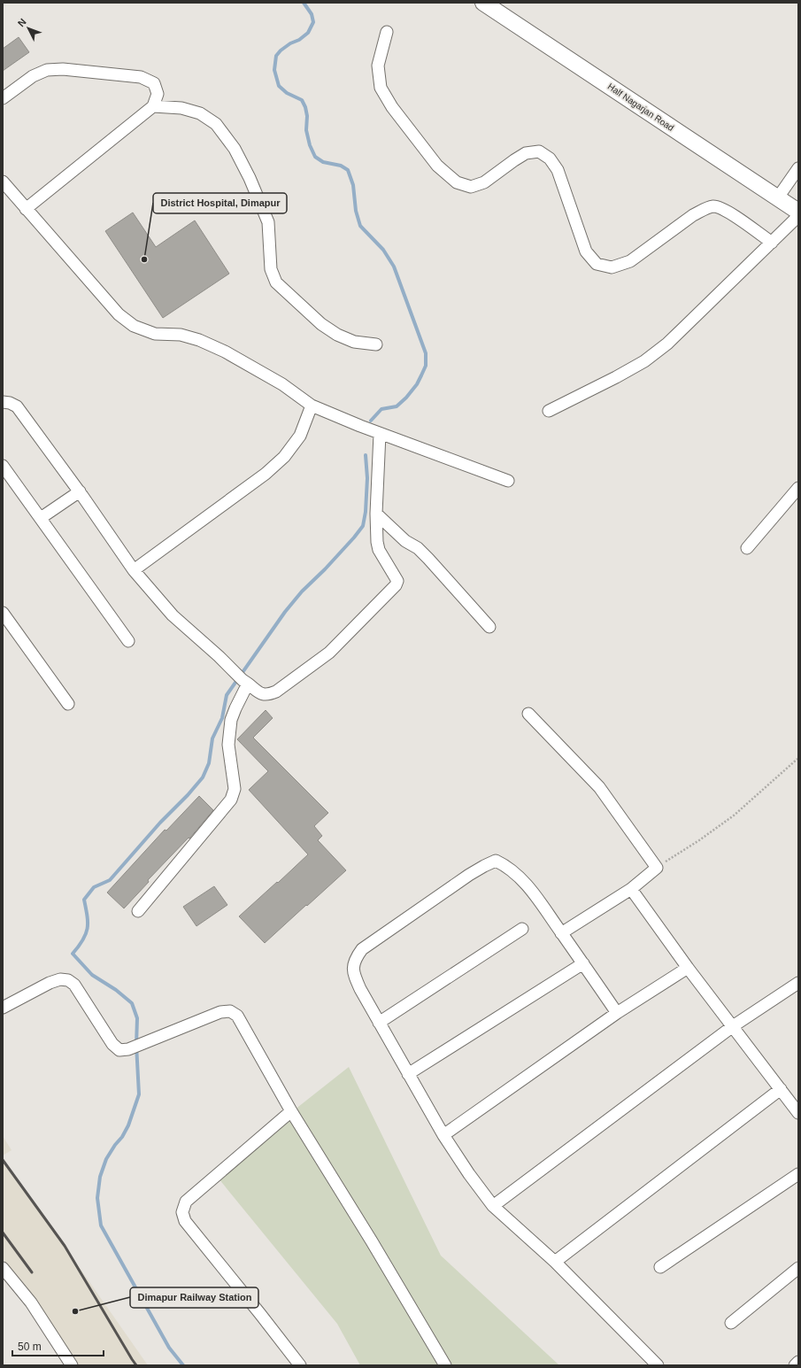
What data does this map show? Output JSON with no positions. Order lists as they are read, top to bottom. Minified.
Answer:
{"streets":{"main road":["Half Nagarjan Road"]},"places":["District Hospital, Dimapur","Dimapur Railway Station"],"scale_bar":"50 m","north":"top left"}
